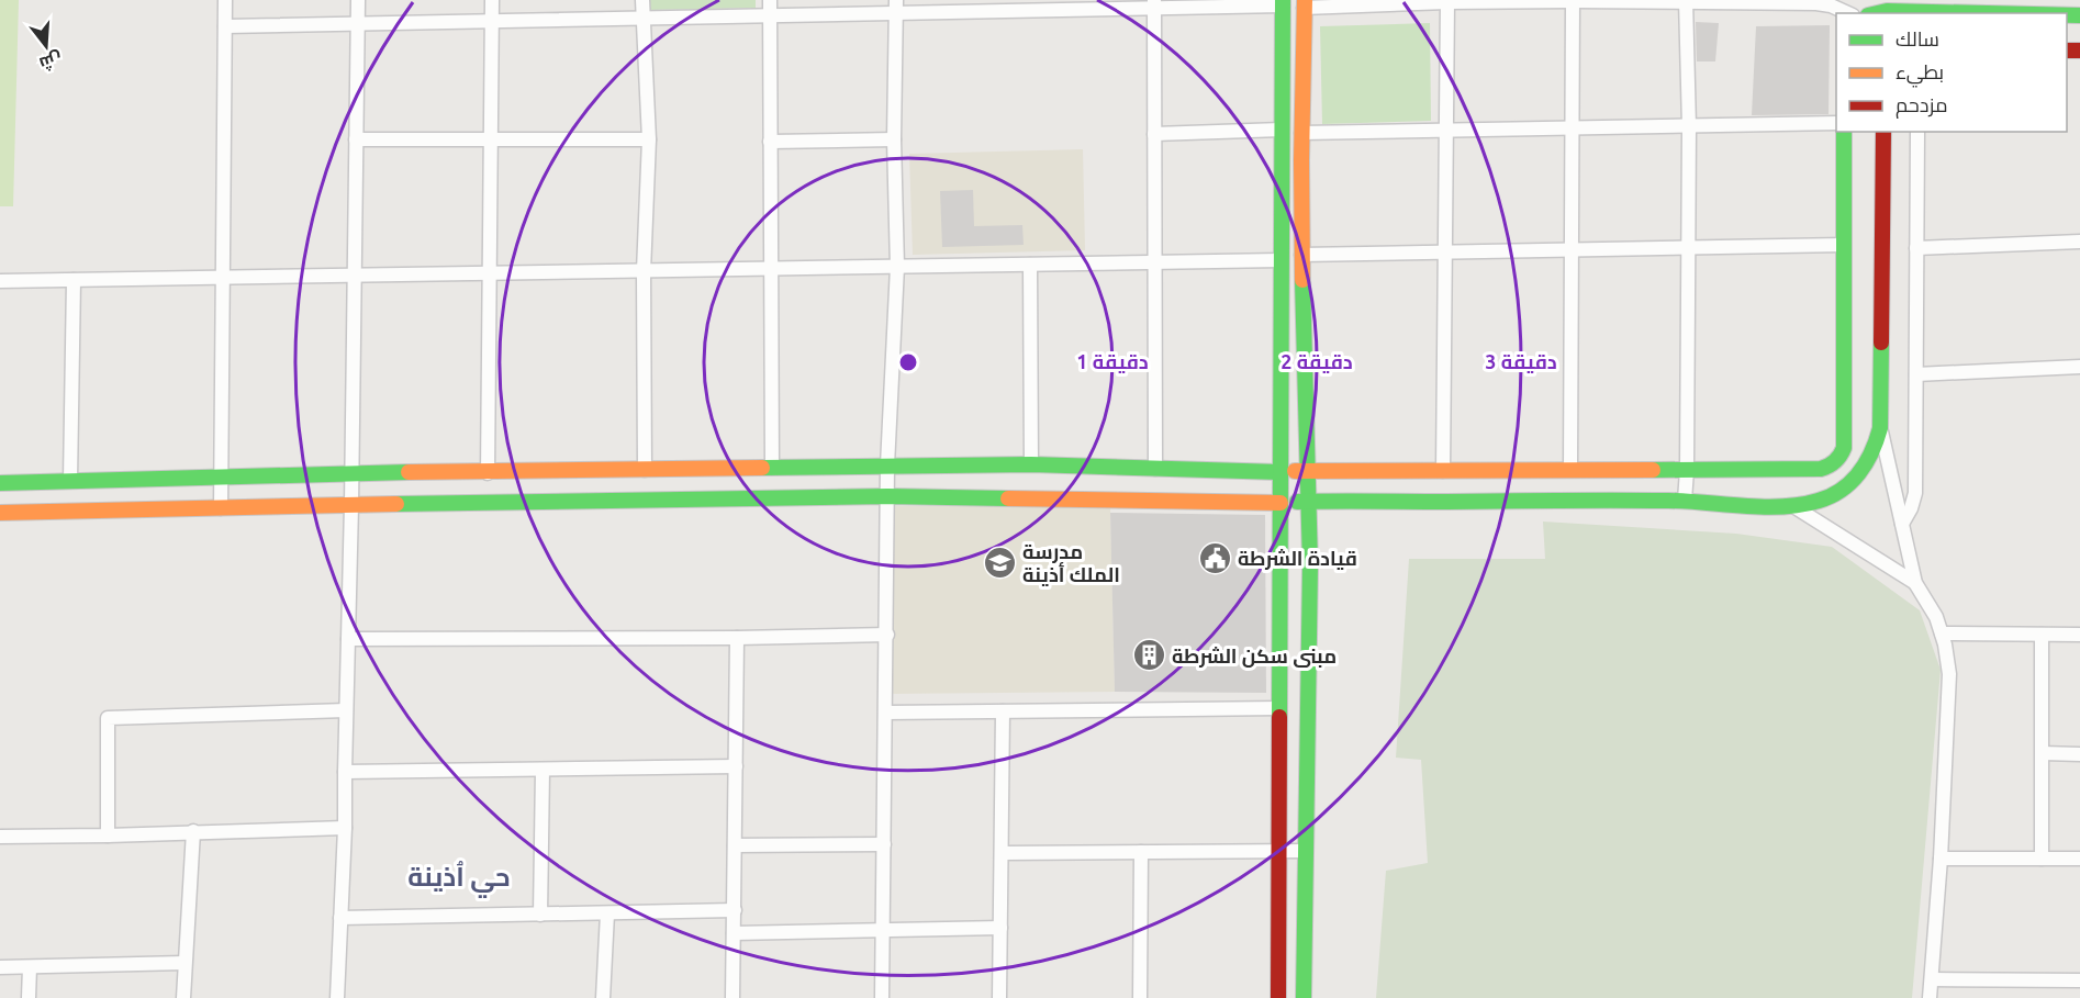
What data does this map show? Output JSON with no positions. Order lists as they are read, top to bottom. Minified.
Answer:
{"districts":["حي اُذينة"],"places":{"public building":["قيادة الشرطة"],"school or university":["مدرسة الملك أذينة"],"building":["مبنى سكن الشرطة"]},"legend":["سالك","بطيء","مزدحم"],"north":"bottom","rings":["1 دقيقة","2 دقيقة","3 دقيقة"]}
